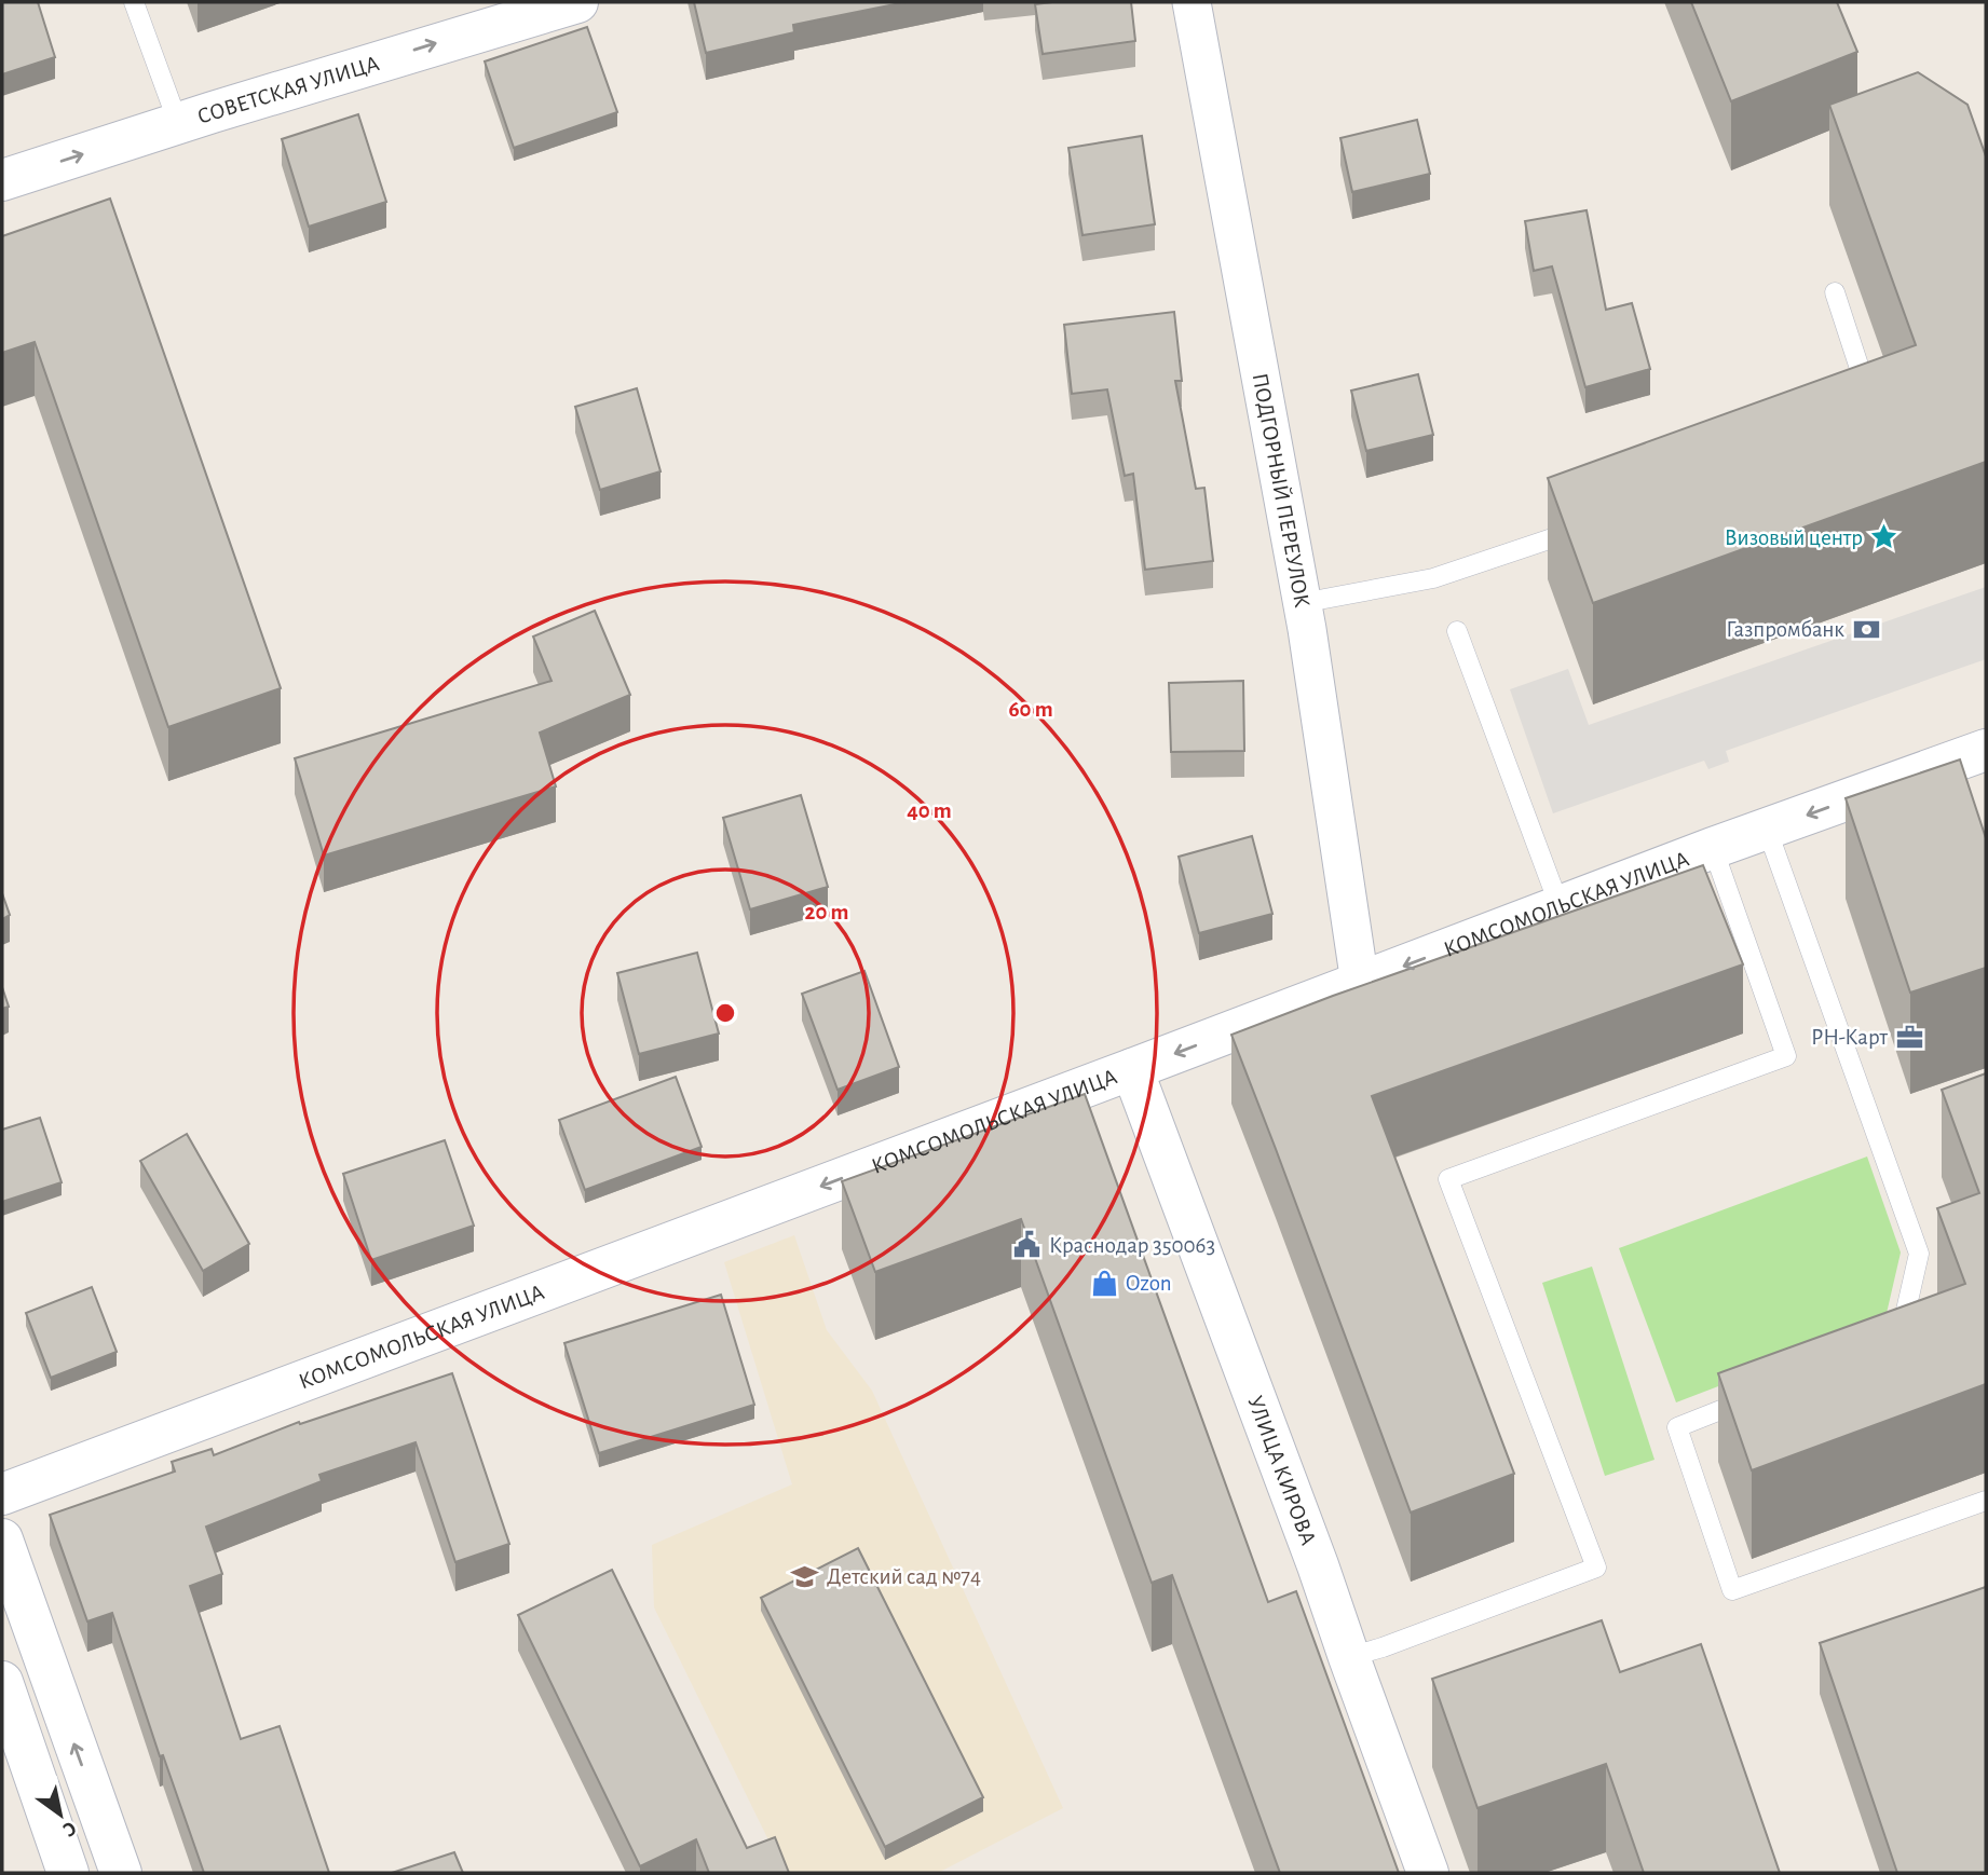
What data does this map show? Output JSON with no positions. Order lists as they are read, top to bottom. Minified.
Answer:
{"streets":{"street":["СОВЕТСКАЯ УЛИЦА","ПОДГОРНЫЙ ПЕРЕУЛОК","КОМСОМОЛЬСКАЯ УЛИЦА","УЛИЦА КИРОВА"]},"crossings":[["ПОДГОРНЫЙ ПЕРЕУЛОК","КОМСОМОЛЬСКАЯ УЛИЦА"],["КОМСОМОЛЬСКАЯ УЛИЦА","УЛИЦА КИРОВА"]],"one_way":["СОВЕТСКАЯ УЛИЦА","КОМСОМОЛЬСКАЯ УЛИЦА"],"places":{"place":["Визовый центр"],"bank":["Газпромбанк"],"office":["РН-Карт"],"public building":["Краснодар 350063"],"shop":["Ozon"],"school or university":["Детский сад №74"]},"north":"bottom right","rings":["60 m","40 m","20 m"]}
